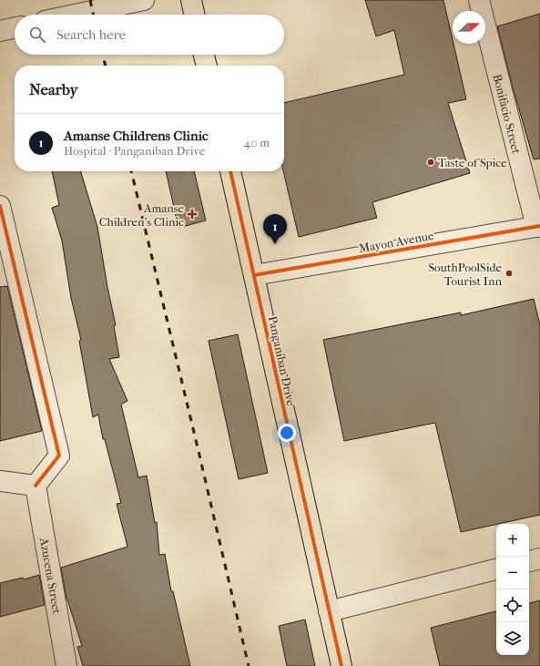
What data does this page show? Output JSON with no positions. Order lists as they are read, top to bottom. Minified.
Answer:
{"streets":{"main road":["Panganiban Drive"],"street":["Bonifacio Street","Mayon Avenue","Azucena Street"]},"crossings":[["Bonifacio Street","Mayon Avenue"],["Mayon Avenue","Panganiban Drive"]],"places":{"other":["Taste of Spice","SouthPoolSide Tourist Inn"],"health":["Amanse Children's Clinic"]},"north":"right","page":{"search":"Search here","heading":"Nearby","list":[{"mark":"1","name":"Amanse Childrens Clinic","note":"Hospital · Panganiban Drive","value":"40 m"}],"pins":"1","map_buttons":["+","−"]}}
